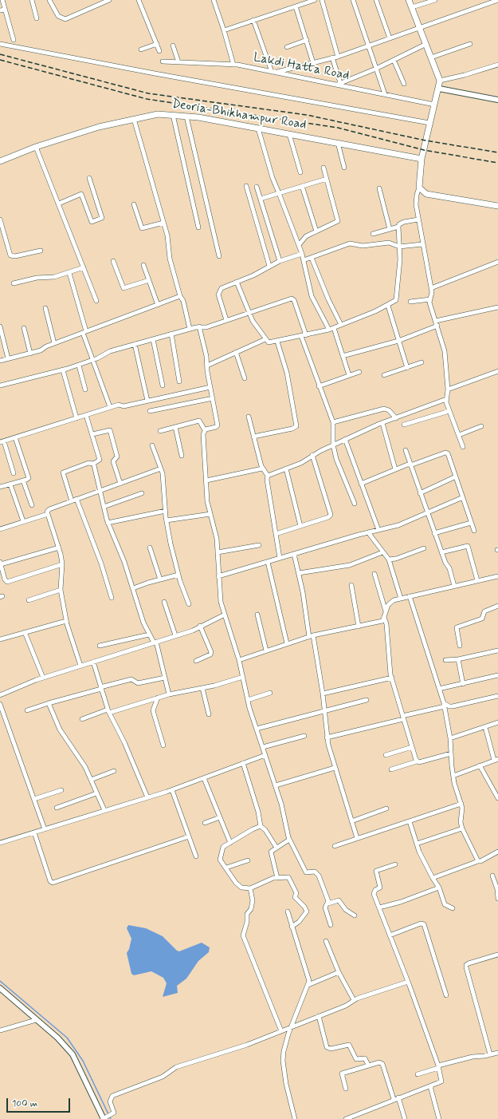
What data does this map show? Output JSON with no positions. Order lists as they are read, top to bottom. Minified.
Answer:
{"streets":{"main road":["Deoria-Bhikhampur Road"],"street":["Lakdi Hatta Road"]},"scale_bar":"100 m"}
